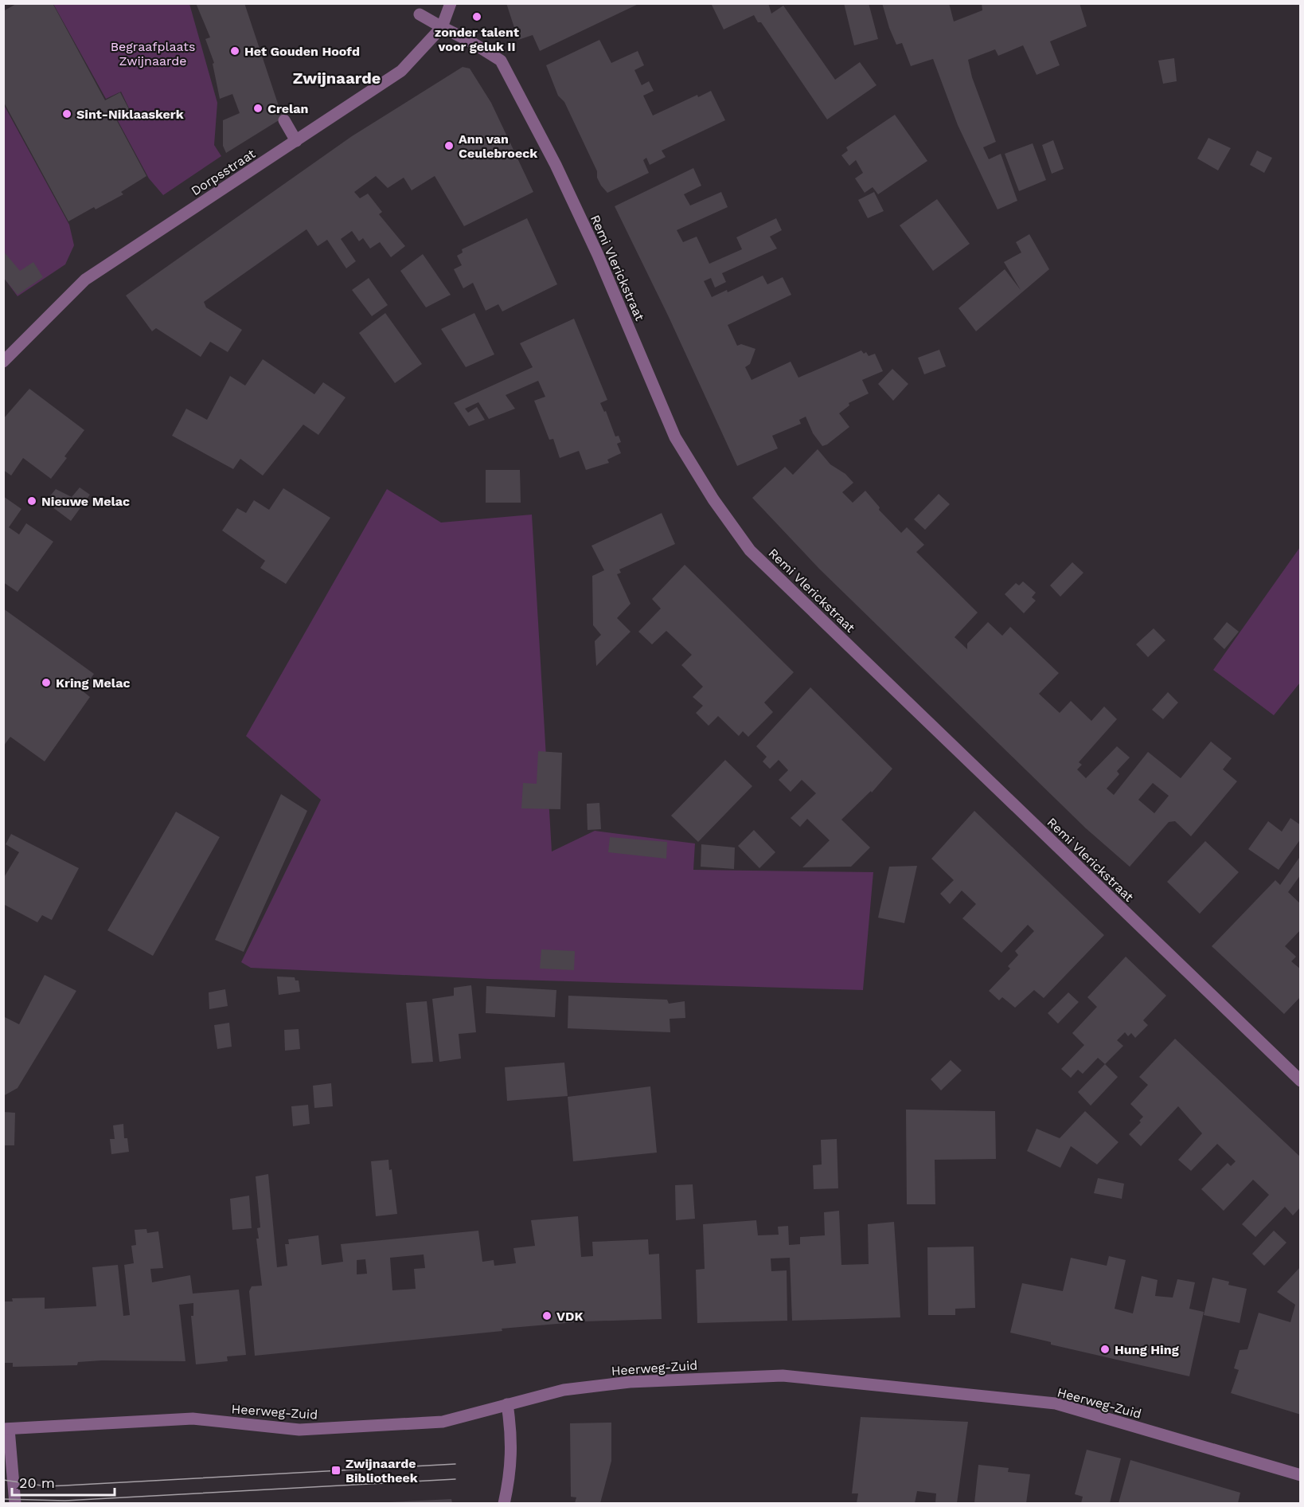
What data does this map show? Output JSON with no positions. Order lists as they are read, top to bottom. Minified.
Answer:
{"streets":{"street":["Dorpsstraat","Remi Vlerickstraat","Heerweg-Zuid"]},"crossings":[["Dorpsstraat","Remi Vlerickstraat"]],"districts":["Zwijnaarde"],"parks":["Begraafplaats Zwijnaarde"],"places":{"other":["zonder talent voor geluk II","Het Gouden Hoofd","Crelan","Sint-Niklaaskerk","Ann van Ceulebroeck","Nieuwe Melac","Kring Melac","VDK","Hung Hing"],"transit":["Zwijnaarde Bibliotheek"]},"scale_bar":"20 m"}
